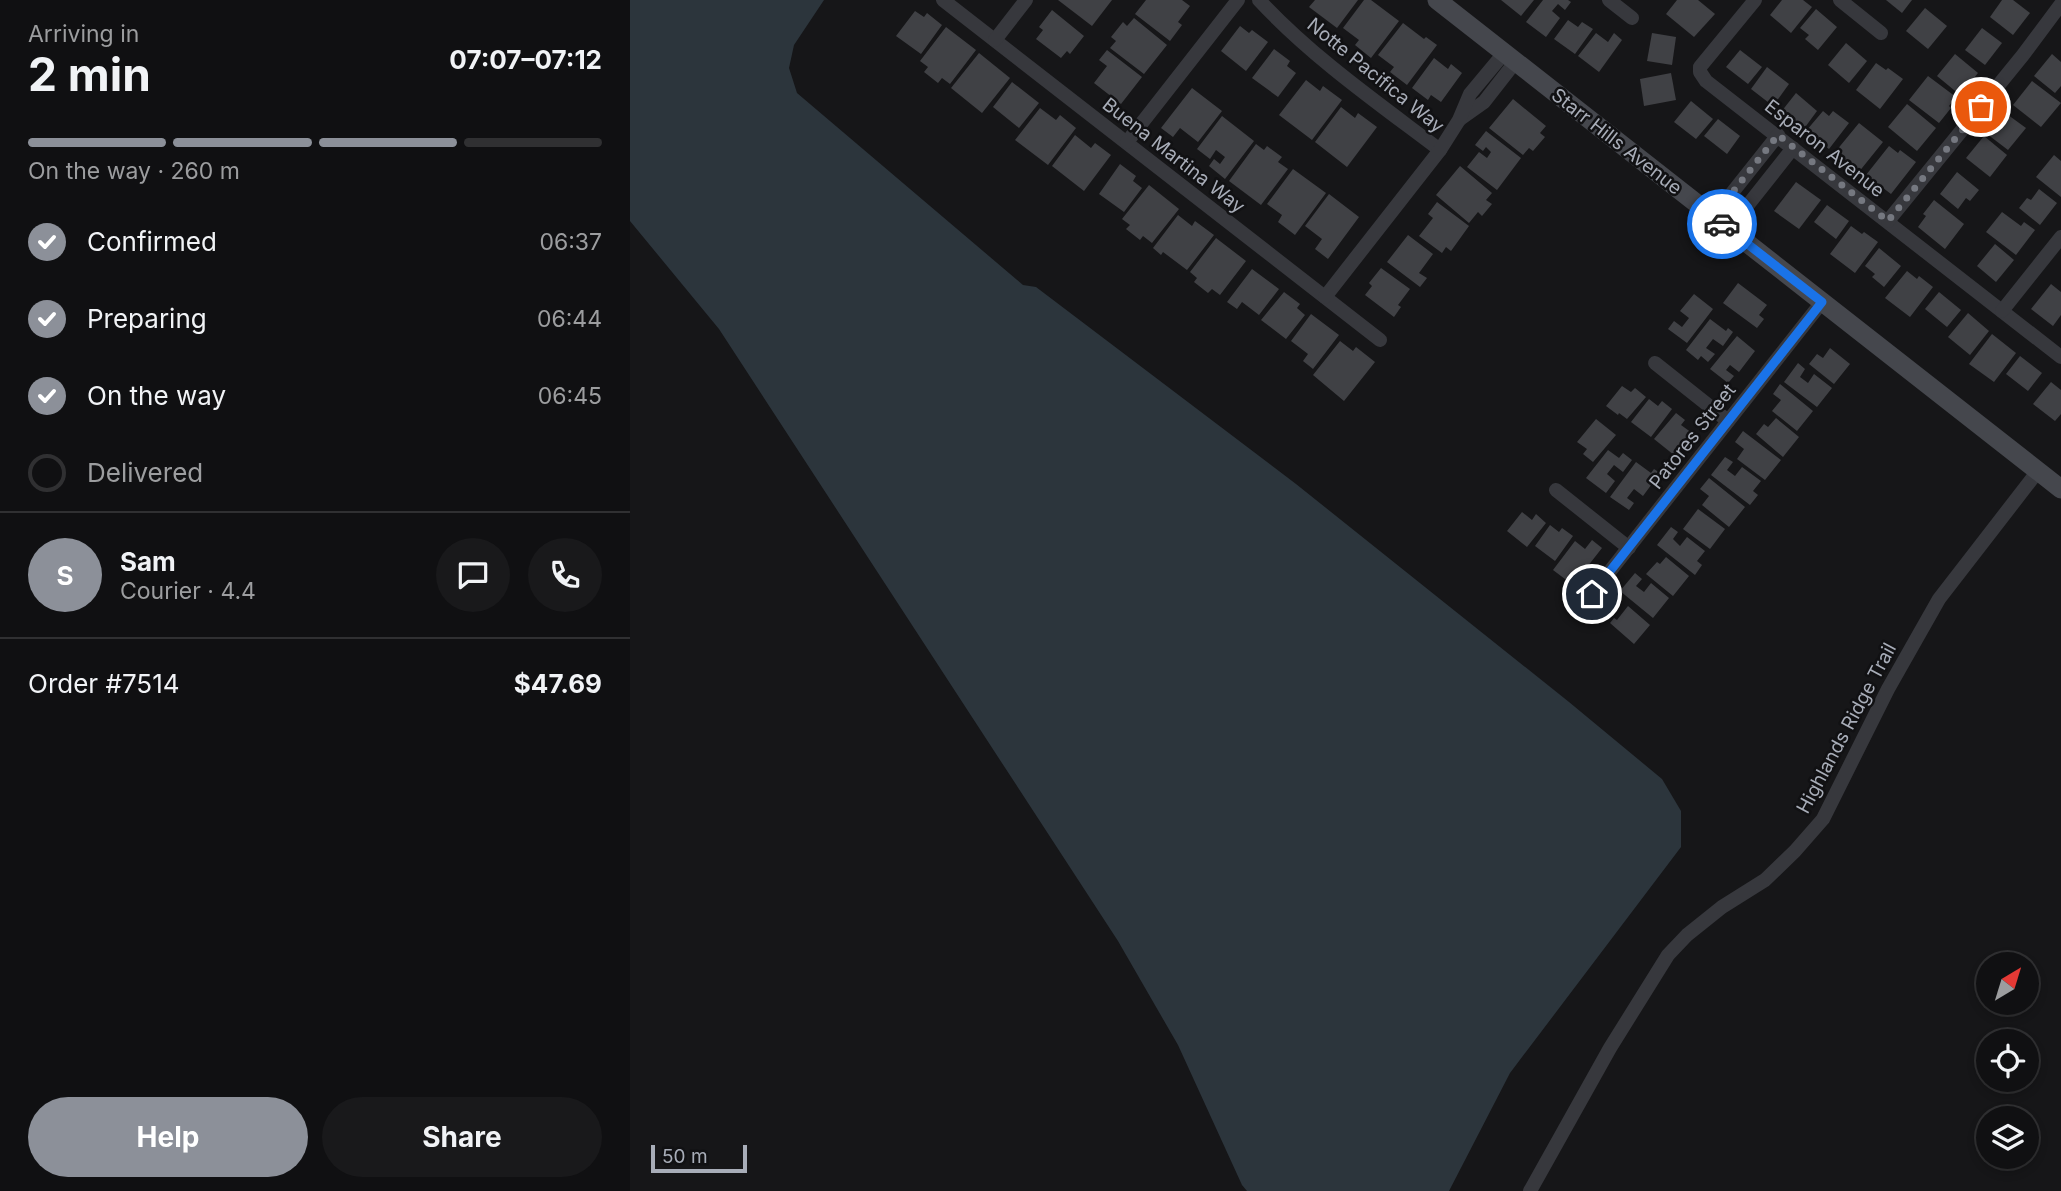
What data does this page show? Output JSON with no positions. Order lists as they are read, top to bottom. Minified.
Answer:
{"streets":{"street":["Notte Pacifica Way","Starr Hills Avenue","Esparon Avenue","Buena Martina Way","Patores Street","Highlands Ridge Trail"]},"crossings":[["Starr Hills Avenue","Patores Street"],["Starr Hills Avenue","Highlands Ridge Trail"]],"scale_bar":"50 m","north":"top right","page":{"heading":["2 min","Arriving in","07:07–07:12"],"panel":["Sam","Courier · 4.4","Order #7514","$47.69"],"bar":"On the way · 260 m","list":[["Confirmed","06:37"],["Preparing","06:44"],["On the way","06:45"],"Delivered"],"round":"S","buttons":["Help","Share"],"scale":"50 m"}}
